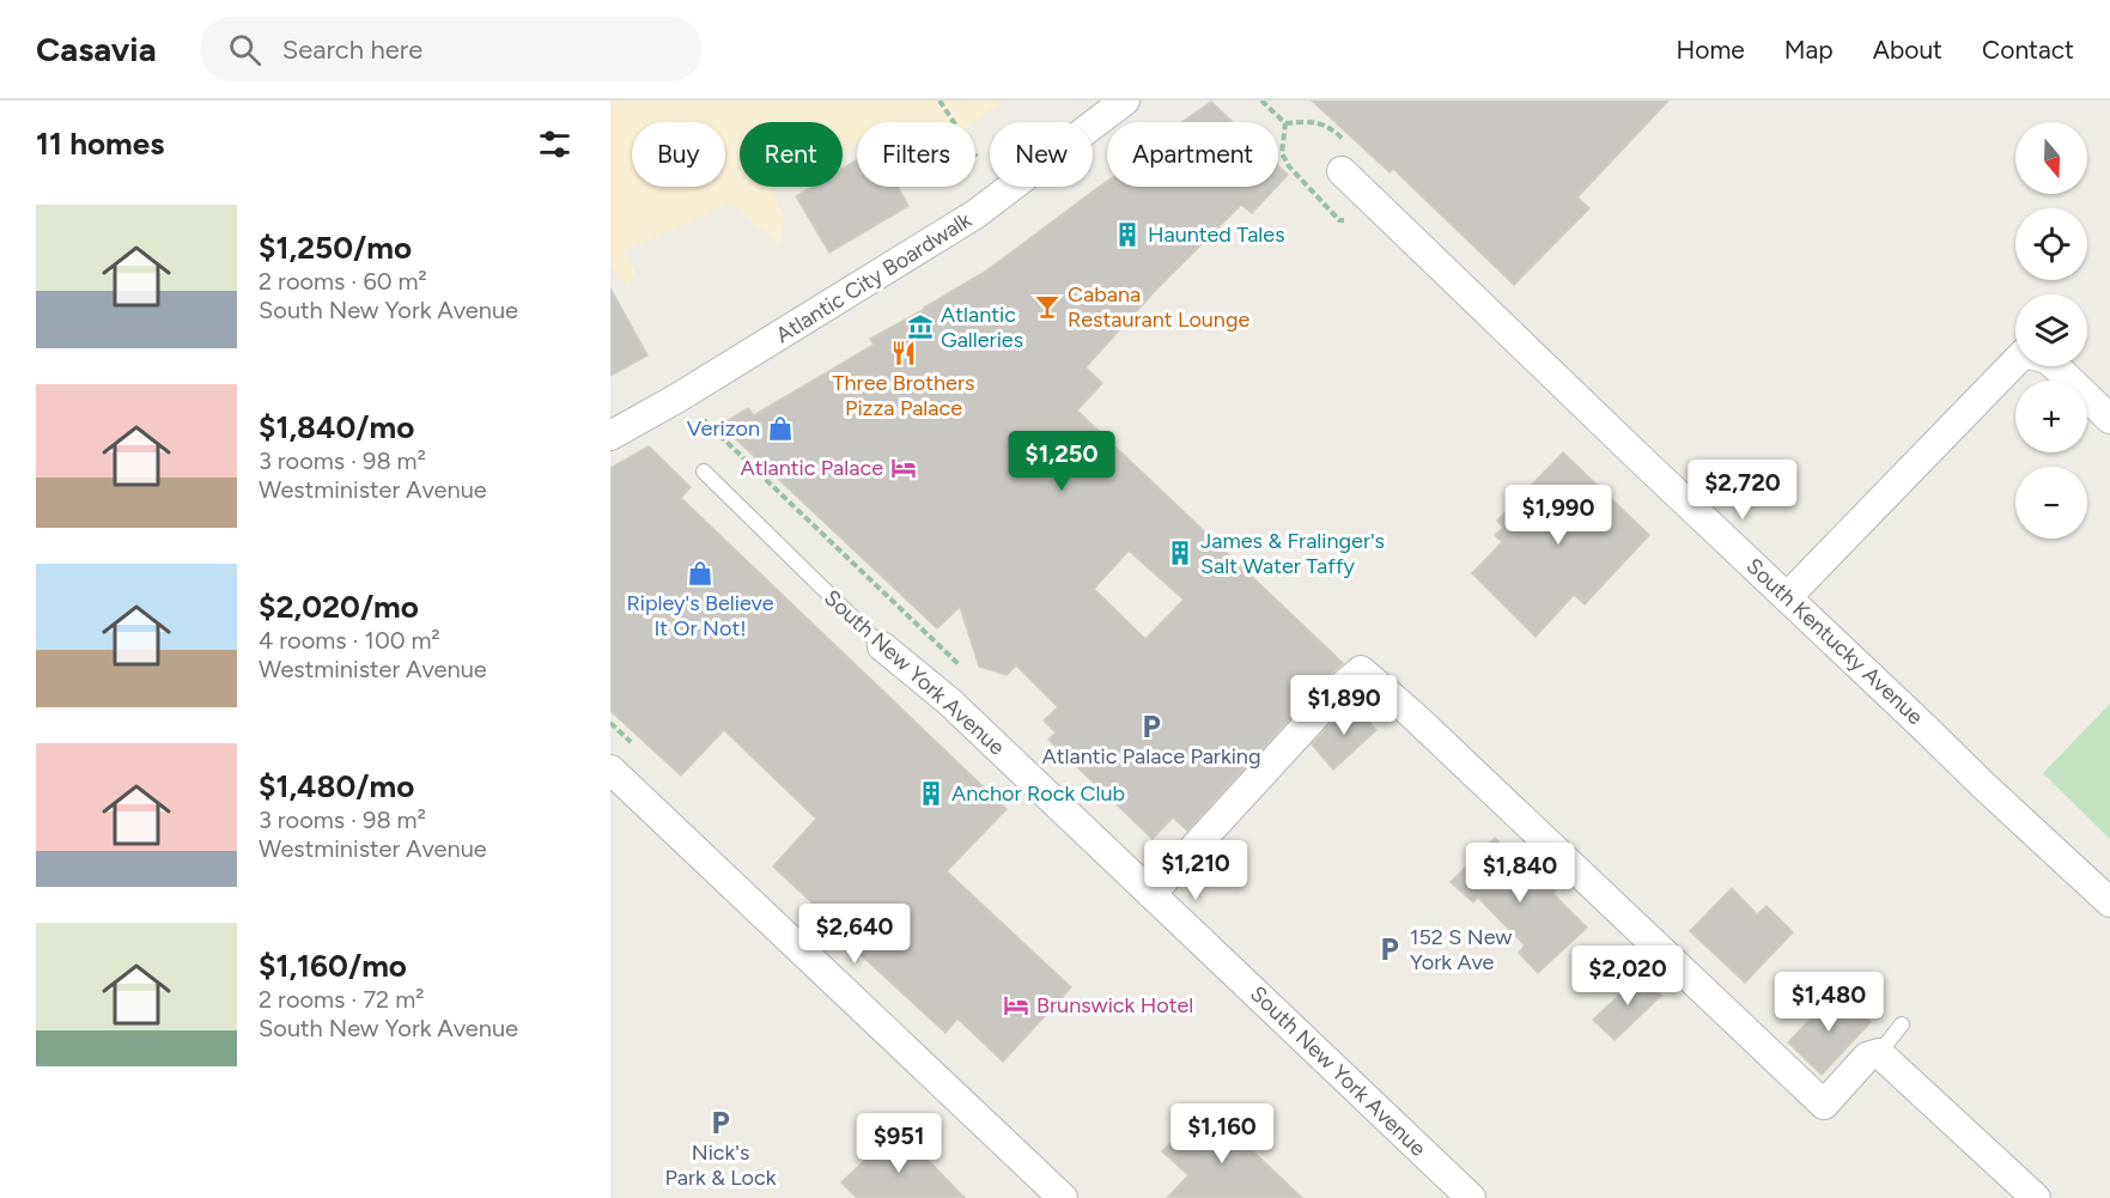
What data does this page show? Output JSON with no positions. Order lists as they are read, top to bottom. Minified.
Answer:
{"streets":{"street":["Atlantic City Boardwalk","South Kentucky Avenue","South New York Avenue"]},"places":{"building":["Haunted Tales","James & Fralinger's Salt Water Taffy","Anchor Rock Club"],"bar":["Cabana Restaurant Lounge"],"museum":["Atlantic Galleries"],"restaurant":["Three Brothers Pizza Palace"],"shop":["Verizon","Ripley's Believe It Or Not!"],"hotel":["Atlantic Palace","Brunswick Hotel"],"parking":["Atlantic Palace Parking","152 S New York Ave","Nick's Park & Lock"]},"north":"bottom","page":{"header":"Casavia","search":"Search here","nav":["Home","Map","About","Contact"],"heading":"11 homes","map_buttons":["+","−"],"chip":["Buy","Rent","Filters","New","Apartment"],"list":[{"name":"$1,250/mo","note":"2 rooms · 60 m² · South New York Avenue"},{"name":"$1,840/mo","note":"3 rooms · 98 m² · Westminister Avenue"},{"name":"$2,020/mo","note":"4 rooms · 100 m² · Westminister Avenue"},{"name":"$1,480/mo","note":"3 rooms · 98 m² · Westminister Avenue"},{"name":"$1,160/mo","note":"2 rooms · 72 m² · South New York Avenue"}],"price":["$1,250","$2,720","$1,990","$1,890","$1,210","$1,840","$2,640","$2,020","$1,480","$1,160","$951"]}}
